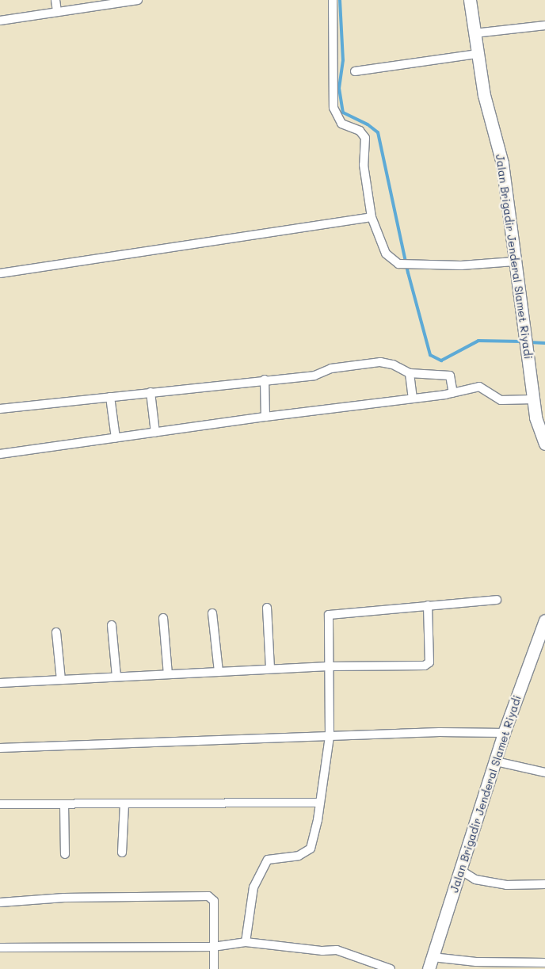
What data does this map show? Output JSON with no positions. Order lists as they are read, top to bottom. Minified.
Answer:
{"streets":{"main road":["Jalan Brigadir Jenderal Slamet Riyadi"]}}
